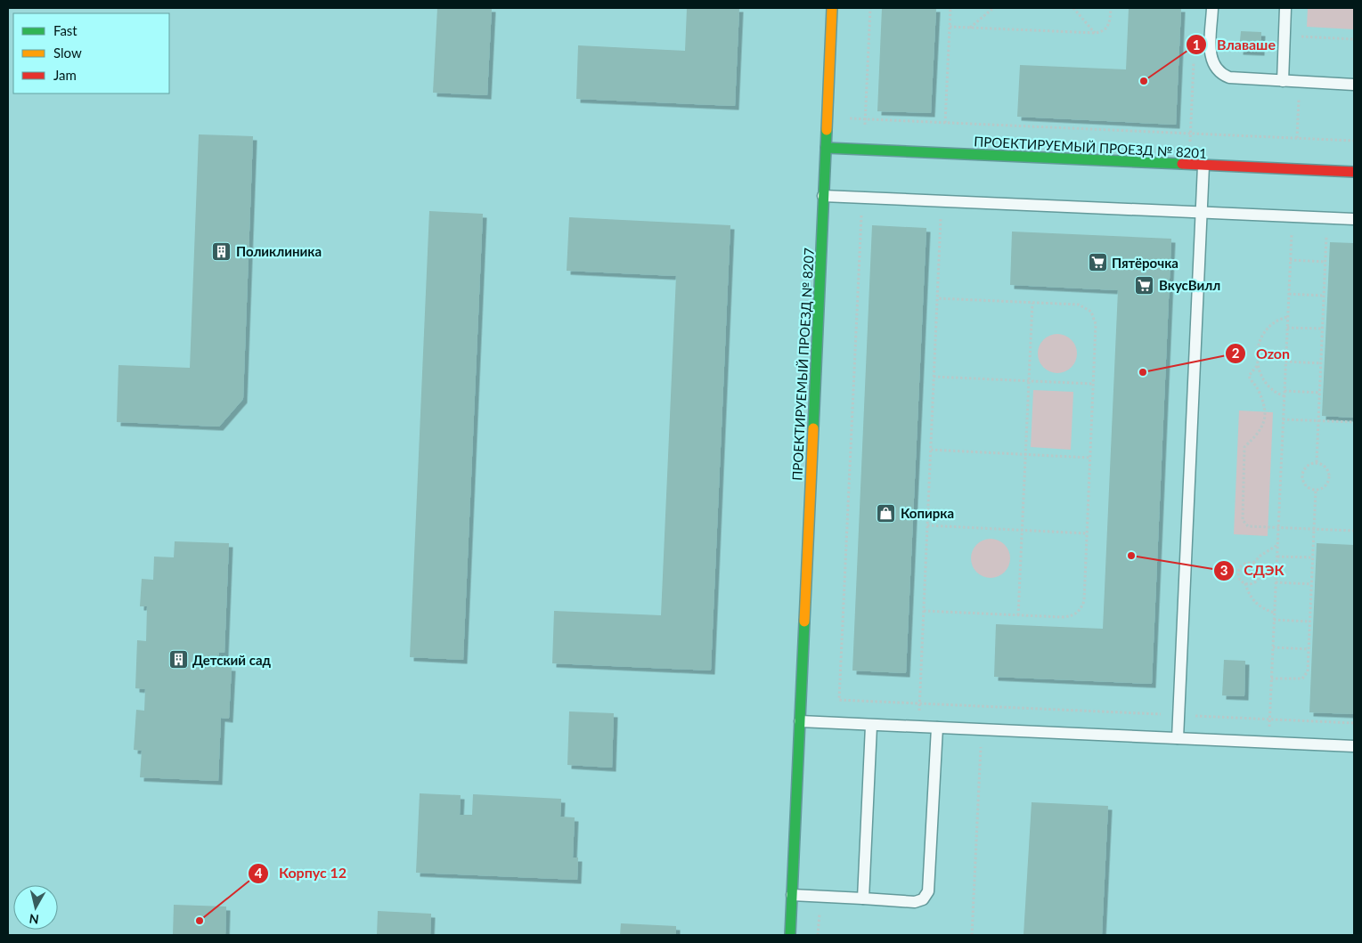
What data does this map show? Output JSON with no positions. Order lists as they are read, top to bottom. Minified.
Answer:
{"streets":{"street":["ПРОЕКТИРУЕМЫЙ ПРОЕЗД № 8201","ПРОЕКТИРУЕМЫЙ ПРОЕЗД № 8207"]},"crossings":[["ПРОЕКТИРУЕМЫЙ ПРОЕЗД № 8201","ПРОЕКТИРУЕМЫЙ ПРОЕЗД № 8207"]],"places":{"other":["Влаваше","Ozon","СДЭК","Корпус 12"],"building":["Поликлиника","Детский сад"],"supermarket":["Пятёрочка","ВкусВилл"],"shop":["Копирка"]},"legend":["Fast","Slow","Jam"],"north":"bottom"}
